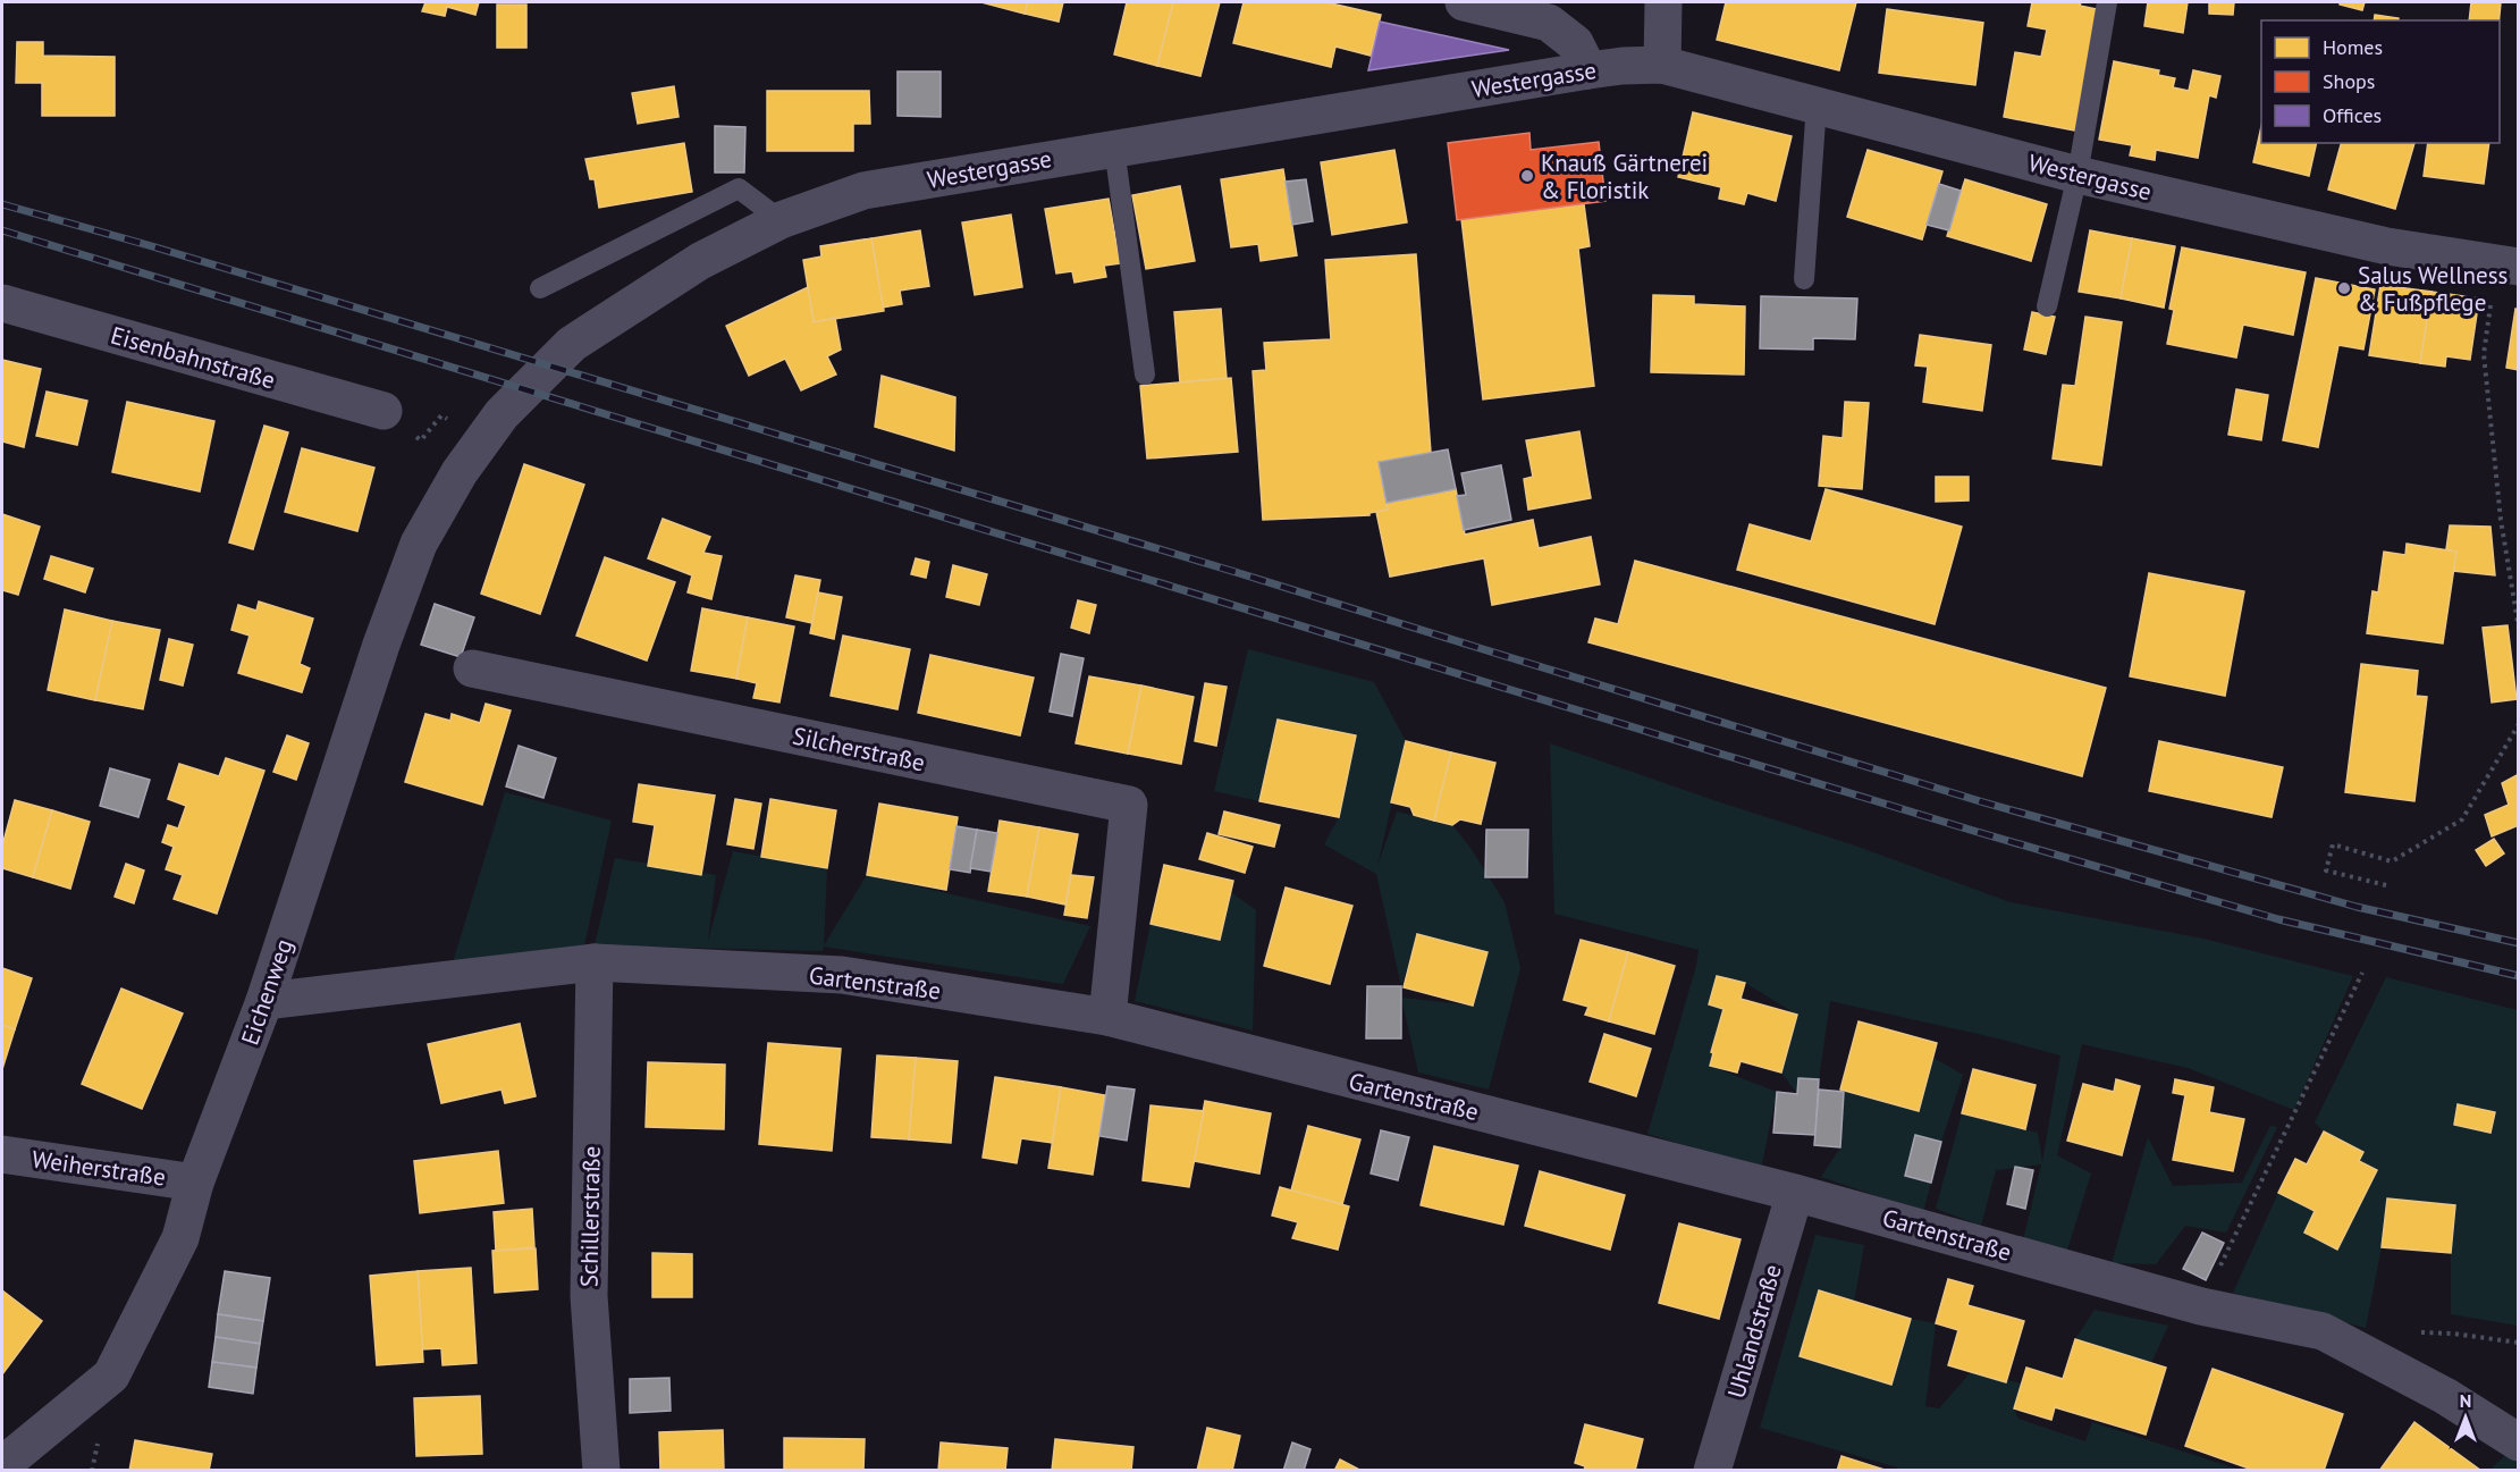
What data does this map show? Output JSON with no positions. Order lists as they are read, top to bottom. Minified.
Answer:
{"streets":{"street":["Westergasse","Eisenbahnstraße","Silcherstraße","Gartenstraße","Eichenweg","Weiherstraße","Schillerstraße","Uhlandstraße"]},"crossings":[["Westergasse","Eichenweg"],["Silcherstraße","Gartenstraße"],["Gartenstraße","Eichenweg"],["Gartenstraße","Schillerstraße"],["Gartenstraße","Uhlandstraße"],["Eichenweg","Weiherstraße"]],"places":["Knauß Gärtnerei & Floristik","Salus Wellness & Fußpflege"],"legend":["Homes","Shops","Offices"],"north":"top"}
